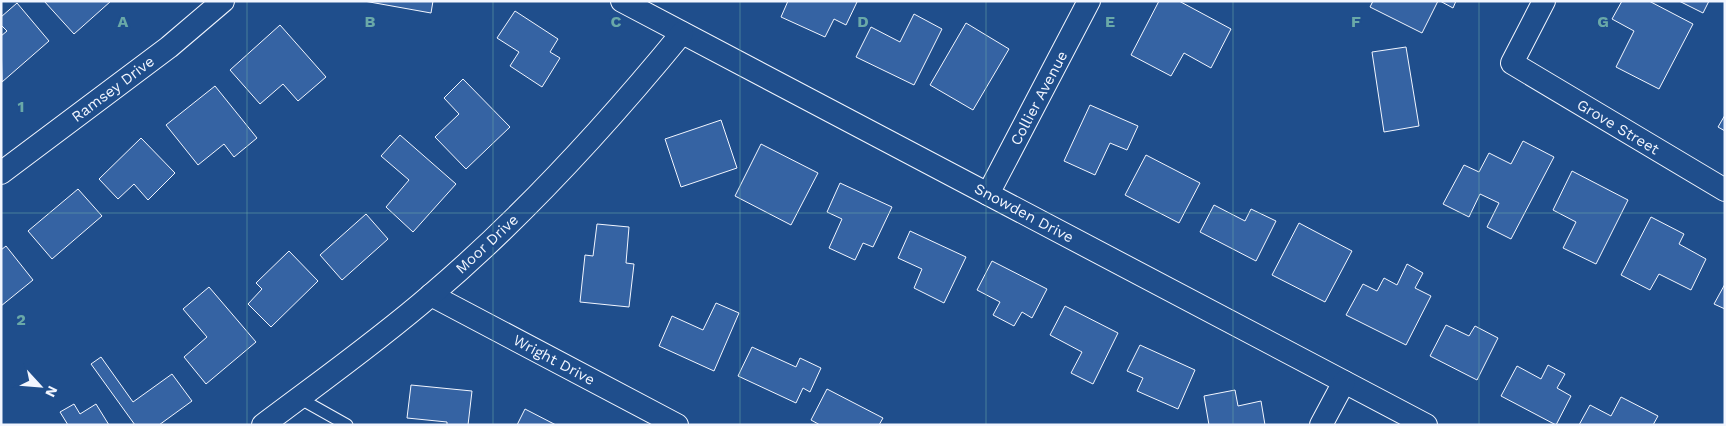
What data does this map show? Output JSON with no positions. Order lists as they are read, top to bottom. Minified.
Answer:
{"streets":{"street":["Ramsey Drive","Collier Avenue","Grove Street","Snowden Drive","Moor Drive","Wright Drive"]},"crossings":[["Collier Avenue","Snowden Drive"],["Snowden Drive","Moor Drive"],["Moor Drive","Wright Drive"]],"north":"bottom right","grid":{"columns":["A","B","C","D","E","F","G"],"rows":["1","2"]}}
